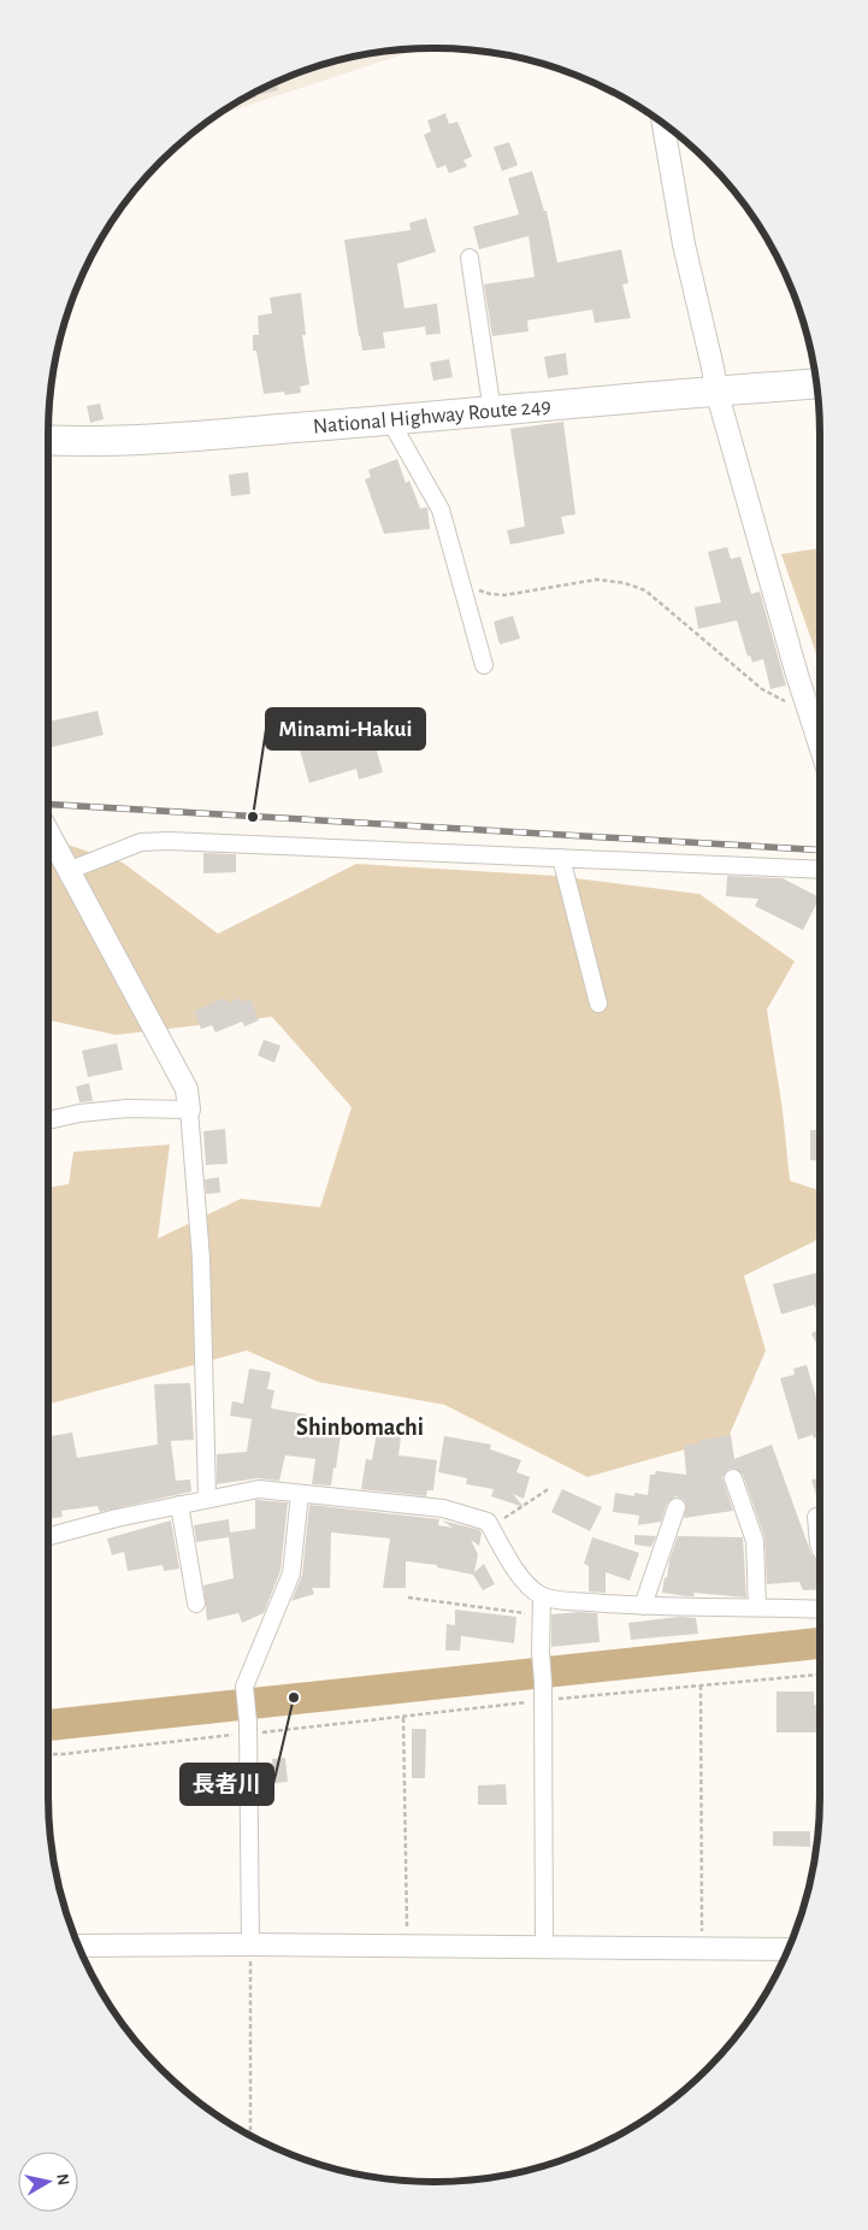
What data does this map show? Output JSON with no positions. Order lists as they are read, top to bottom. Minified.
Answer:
{"streets":{"highway":["National Highway Route 249"]},"districts":["Shinbomachi"],"places":["Minami-Hakui","長者川"],"north":"right"}
